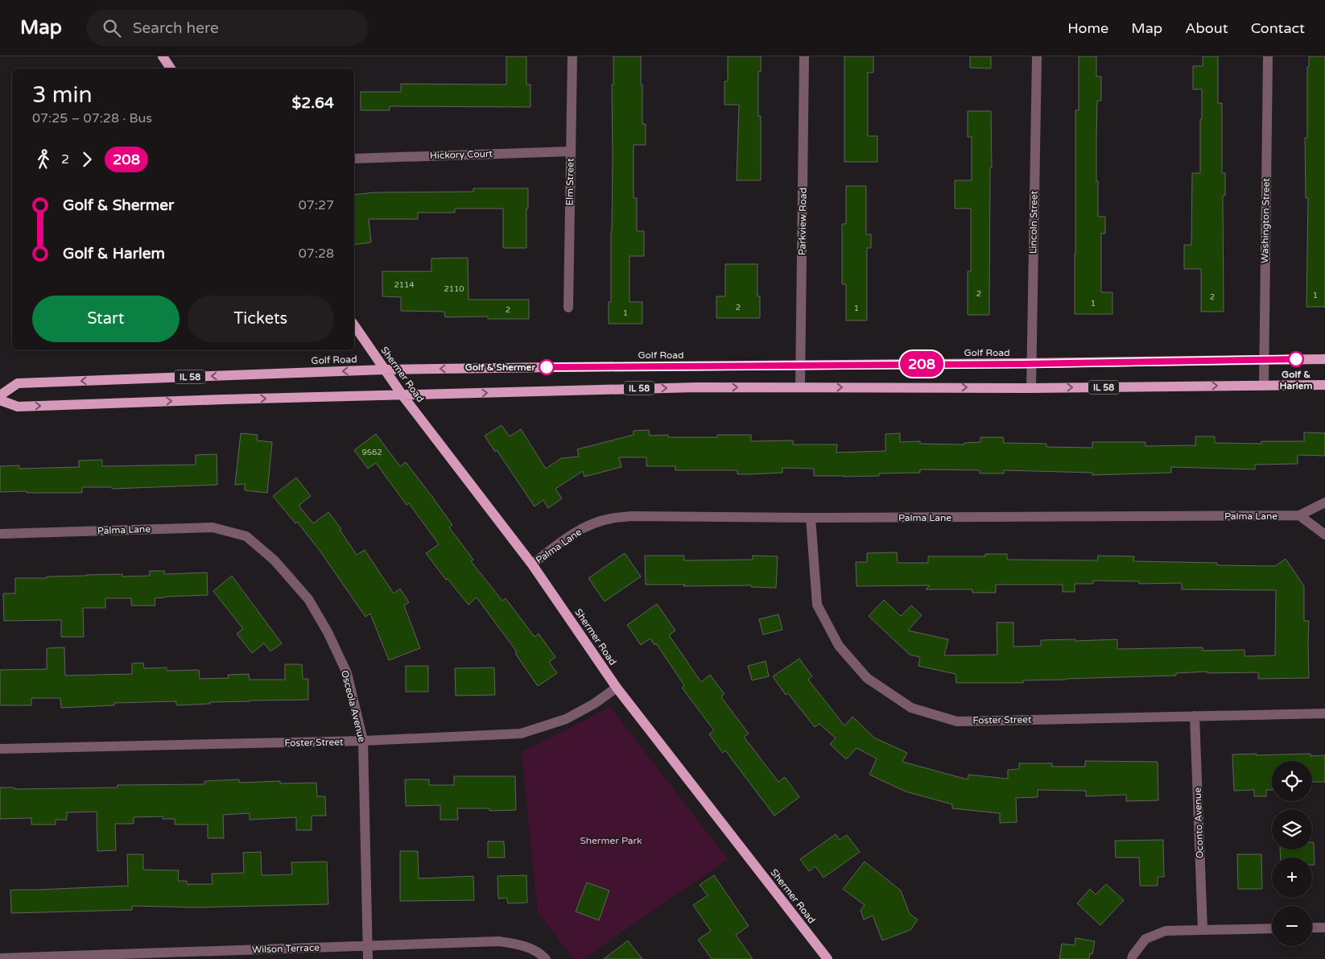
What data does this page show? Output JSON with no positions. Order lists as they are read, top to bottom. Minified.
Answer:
{"streets":{"main road":["Golf Road","Shermer Road","IL 58"],"street":["Hickory Court","Elm Street","Washington Street","Parkview Road","Lincoln Street","Palma Lane","Osceola Avenue","Foster Street","Oconto Avenue","Wilson Terrace"]},"crossings":[["Hickory Court","Elm Street"],["Washington Street","Golf Road"],["Washington Street","IL 58"],["Parkview Road","Golf Road"],["Parkview Road","IL 58"],["Lincoln Street","Golf Road"],["Lincoln Street","IL 58"],["Golf Road","Shermer Road"],["Shermer Road","IL 58"],["Shermer Road","Palma Lane"],["Shermer Road","Foster Street"],["Palma Lane","Osceola Avenue"],["Palma Lane","Foster Street"],["Osceola Avenue","Foster Street"],["Osceola Avenue","Wilson Terrace"],["Foster Street","Oconto Avenue"]],"parks":["Shermer Park"],"places":["Golf & Harlem","Golf & Shermer"],"lines":["bus line 208"],"house_numbers":["2114","2110","2","1","2","1","2","1","2","1","9562"],"page":{"header":"Map","search":"Search here","nav":["Home","Map","About","Contact"],"on_map":"208","heading":["3 min","07:25 – 07:28 · Bus","$2.64"],"legs":["2","208"],"list":[{"name":"Golf & Shermer","value":"07:27"},{"name":"Golf & Harlem","value":"07:28"}],"buttons":["Start","Tickets"],"map_buttons":["+","−"]}}
